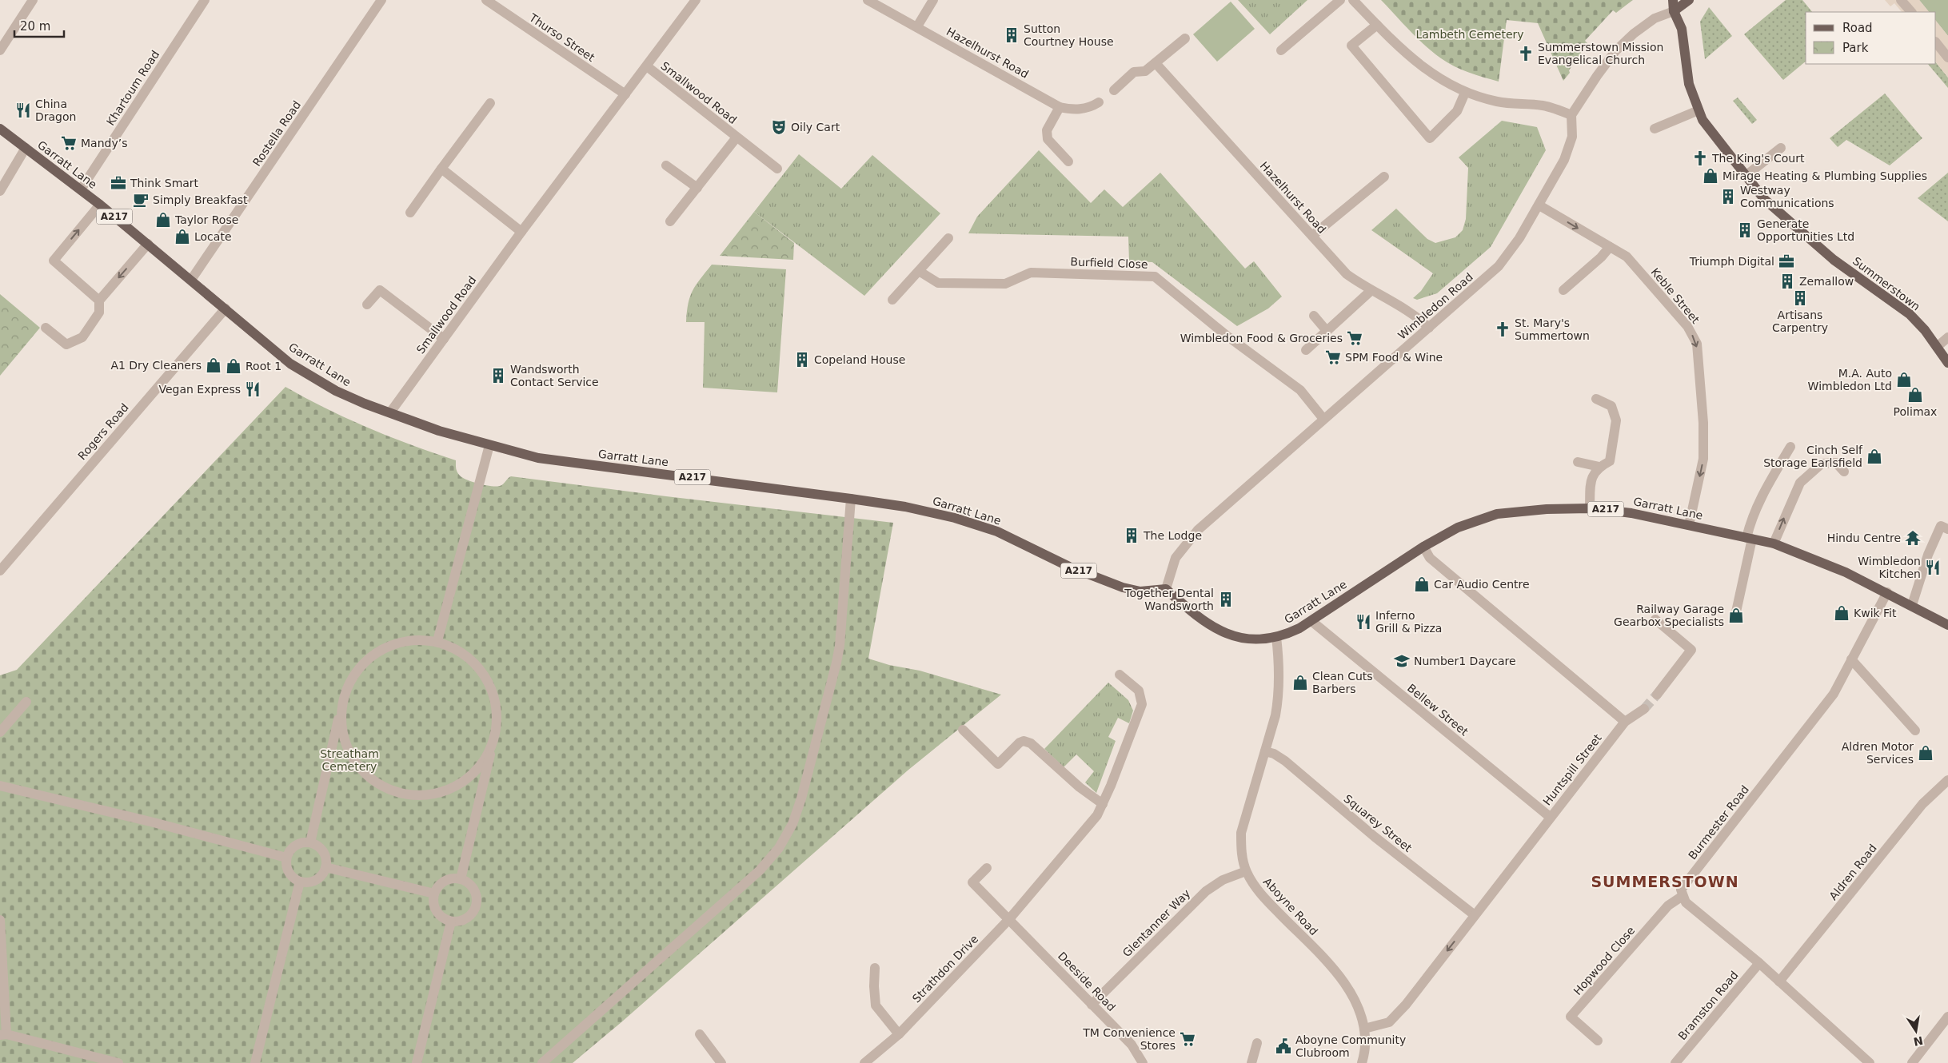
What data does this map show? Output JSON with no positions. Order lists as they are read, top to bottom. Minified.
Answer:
{"streets":{"main road":["Garratt Lane","A217","Summerstown"],"street":["Thurso Street","Hazelhurst Road","Khartoum Road","Smallwood Road","Rostella Road","Burfield Close","Keble Street","Wimbledon Road","Rogers Road","Bellew Street","Huntspill Street","Burmester Road","Squarey Street","Aldren Road","Aboyne Road","Glentanner Way","Hopwood Close","Strathdon Drive","Deeside Road","Bramston Road"]},"crossings":[["Thurso Street","Smallwood Road"],["Hazelhurst Road","Wimbledon Road"],["Khartoum Road","Garratt Lane"],["Smallwood Road","Garratt Lane"],["Rostella Road","Garratt Lane"],["Garratt Lane","Keble Street"],["Garratt Lane","Wimbledon Road"],["Garratt Lane","Rogers Road"],["Garratt Lane","Bellew Street"],["Garratt Lane","Burmester Road"],["Garratt Lane","Aboyne Road"],["Burfield Close","Wimbledon Road"],["Keble Street","Wimbledon Road"],["Bellew Street","Huntspill Street"],["Huntspill Street","Squarey Street"],["Huntspill Street","Aboyne Road"],["Burmester Road","Hopwood Close"],["Squarey Street","Aboyne Road"],["Aboyne Road","Glentanner Way"],["Glentanner Way","Deeside Road"],["Strathdon Drive","Deeside Road"]],"one_way":["Keble Street","Huntspill Street"],"districts":["SUMMERSTOWN"],"parks":["Lambeth Cemetery","Streatham Cemetery"],"places":{"building":["Sutton Courtney House","Westway Communications","Generate Opportunities Ltd","Zemallow","Artisans Carpentry","Copeland House","Wandsworth Contact Service","The Lodge","Together Dental Wandsworth"],"church":["Summerstown Mission Evangelical Church","The King's Court","St. Mary's Summertown"],"restaurant":["China Dragon","Vegan Express","Wimbledon Kitchen","Inferno Grill & Pizza"],"theatre":["Oily Cart"],"supermarket":["Mandy’s","Wimbledon Food & Groceries","SPM Food & Wine","TM Convenience Stores"],"shop":["Mirage Heating & Plumbing Supplies","Taylor Rose","Locate","A1 Dry Cleaners","Root 1","M.A. Auto Wimbledon Ltd","Polimax","Cinch Self Storage Earlsfield","Car Audio Centre","Kwik Fit","Railway Garage Gearbox Specialists","Clean Cuts Barbers","Aldren Motor Services"],"office":["Think Smart","Triumph Digital"],"cafe":["Simply Breakfast"],"temple":["Hindu Centre"],"school or university":["Number1 Daycare"],"public building":["Aboyne Community Clubroom"]},"legend":["Road","Park"],"scale_bar":"20 m","north":"bottom"}
